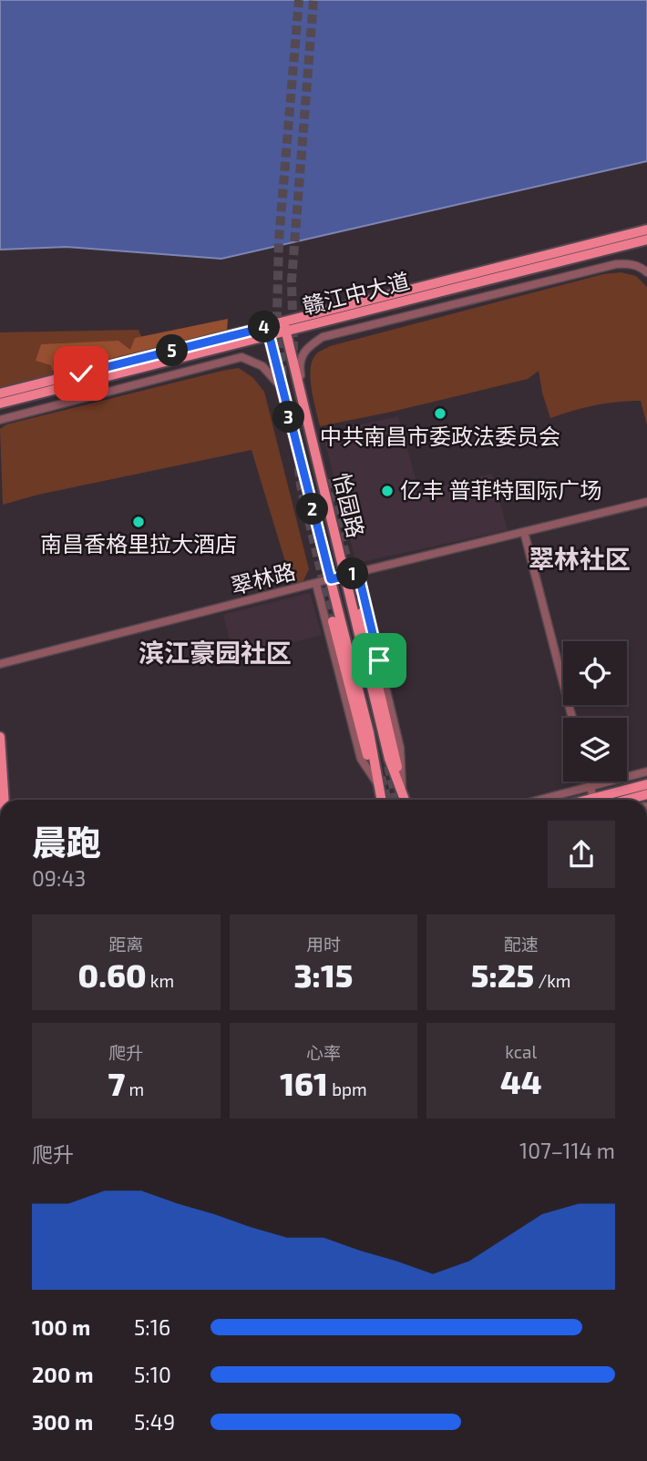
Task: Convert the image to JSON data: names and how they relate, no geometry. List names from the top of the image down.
{
  "streets": {
    "main road": ["赣江中大道", "怡园路"],
    "street": ["翠林路"]
  },
  "crossings": [
    ["赣江中大道", "怡园路"],
    ["怡园路", "翠林路"]
  ],
  "districts": ["翠林社区", "滨江豪园社区"],
  "places": ["中共南昌市委政法委员会", "亿丰 普菲特国际广场", "南昌香格里拉大酒店"],
  "page": {
    "pins": [
      "4",
      "5",
      "3",
      "2",
      "1"
    ],
    "heading": ["晨跑", "09:43"],
    "stats": [
      ["距离", "0.60 km"],
      ["用时", "3:15"],
      ["配速", "5:25 /km"],
      ["爬升", "7 m"],
      ["心率", "161 bpm"],
      ["kcal", "44"]
    ],
    "chart": ["爬升", "107–114 m"],
    "list": [
      {
        "name": "100 m",
        "note": "5:16"
      },
      {
        "name": "200 m",
        "note": "5:10"
      },
      {
        "name": "300 m",
        "note": "5:49"
      }
    ]
  }
}
